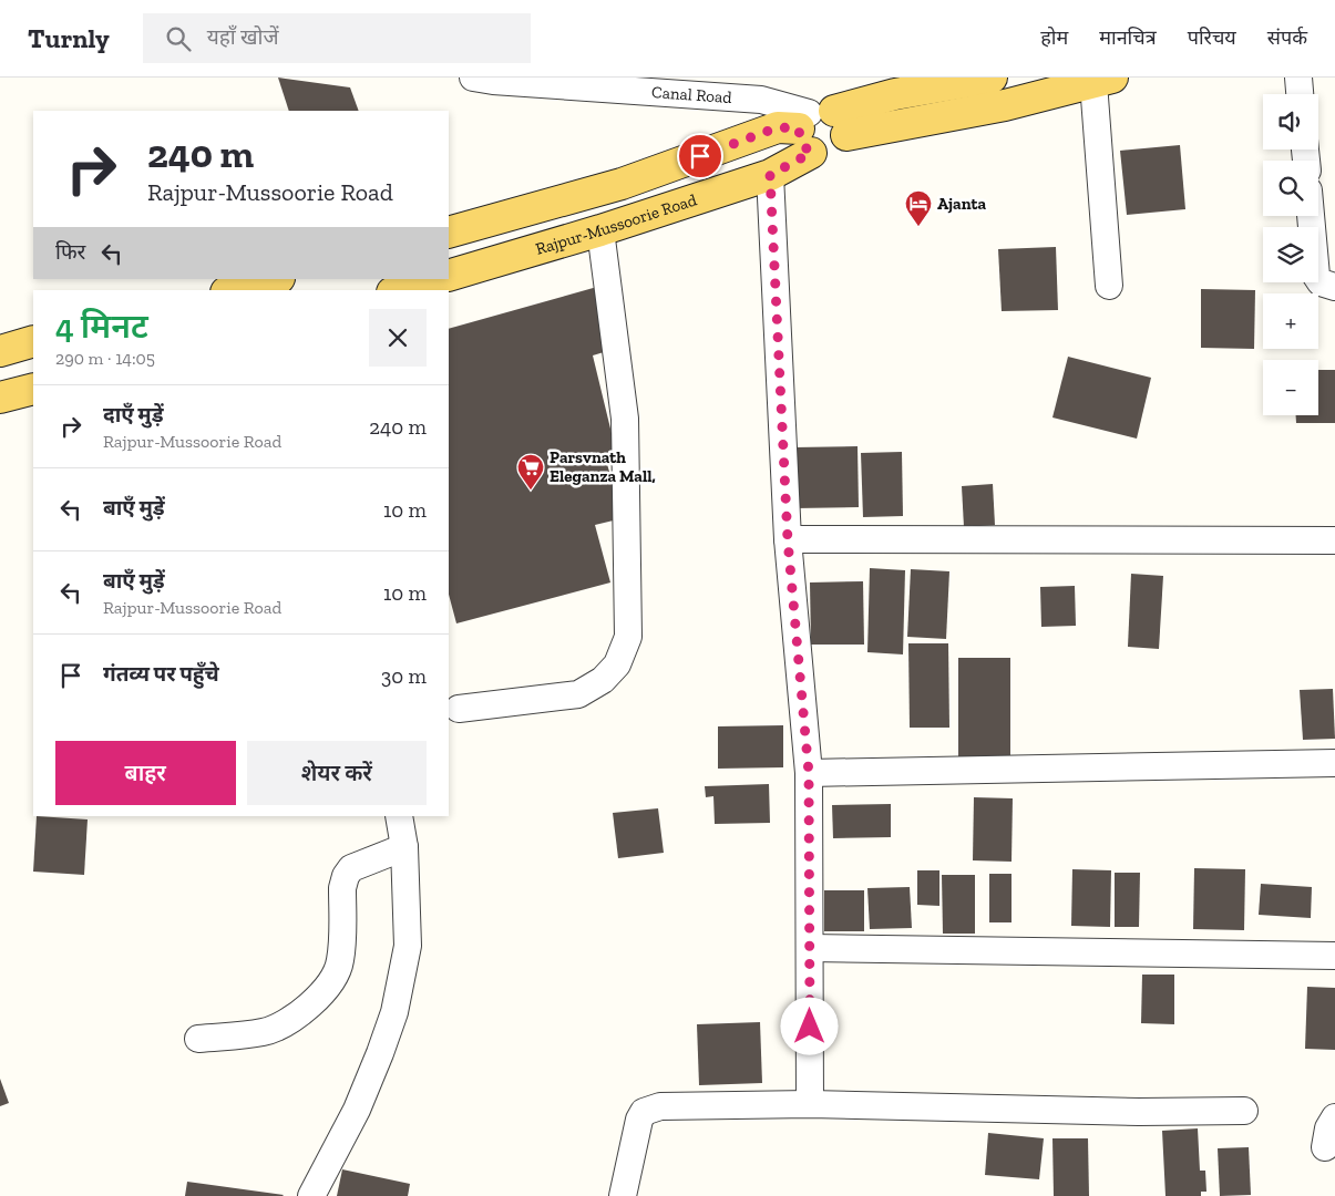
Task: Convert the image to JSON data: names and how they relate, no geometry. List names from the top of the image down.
{
  "streets": {
    "main road": ["Rajpur-Mussoorie Road"],
    "street": ["Canal Road"]
  },
  "crossings": [
    ["Canal Road", "Rajpur-Mussoorie Road"]
  ],
  "places": {
    "hotel": ["Ajanta"],
    "supermarket": ["Parsvnath Eleganza Mall,"]
  },
  "page": {
    "header": "Turnly",
    "search": "यहाँ खोजें",
    "nav": [
      "होम",
      "मानचित्र",
      "परिचय",
      "संपर्क"
    ],
    "map_buttons": ["+", "−"],
    "turn": ["240 m", "Rajpur-Mussoorie Road"],
    "then": "फिर",
    "heading": ["4 मिनट", "290 m · 14:05"],
    "list": [
      {
        "name": "दाएँ मुड़ें",
        "note": "Rajpur-Mussoorie Road",
        "value": "240 m"
      },
      {
        "name": "बाएँ मुड़ें",
        "value": "10 m"
      },
      {
        "name": "बाएँ मुड़ें",
        "note": "Rajpur-Mussoorie Road",
        "value": "10 m"
      },
      {
        "name": "गंतव्य पर पहुँचे",
        "value": "30 m"
      }
    ],
    "buttons": ["बाहर", "शेयर करें"]
  }
}
